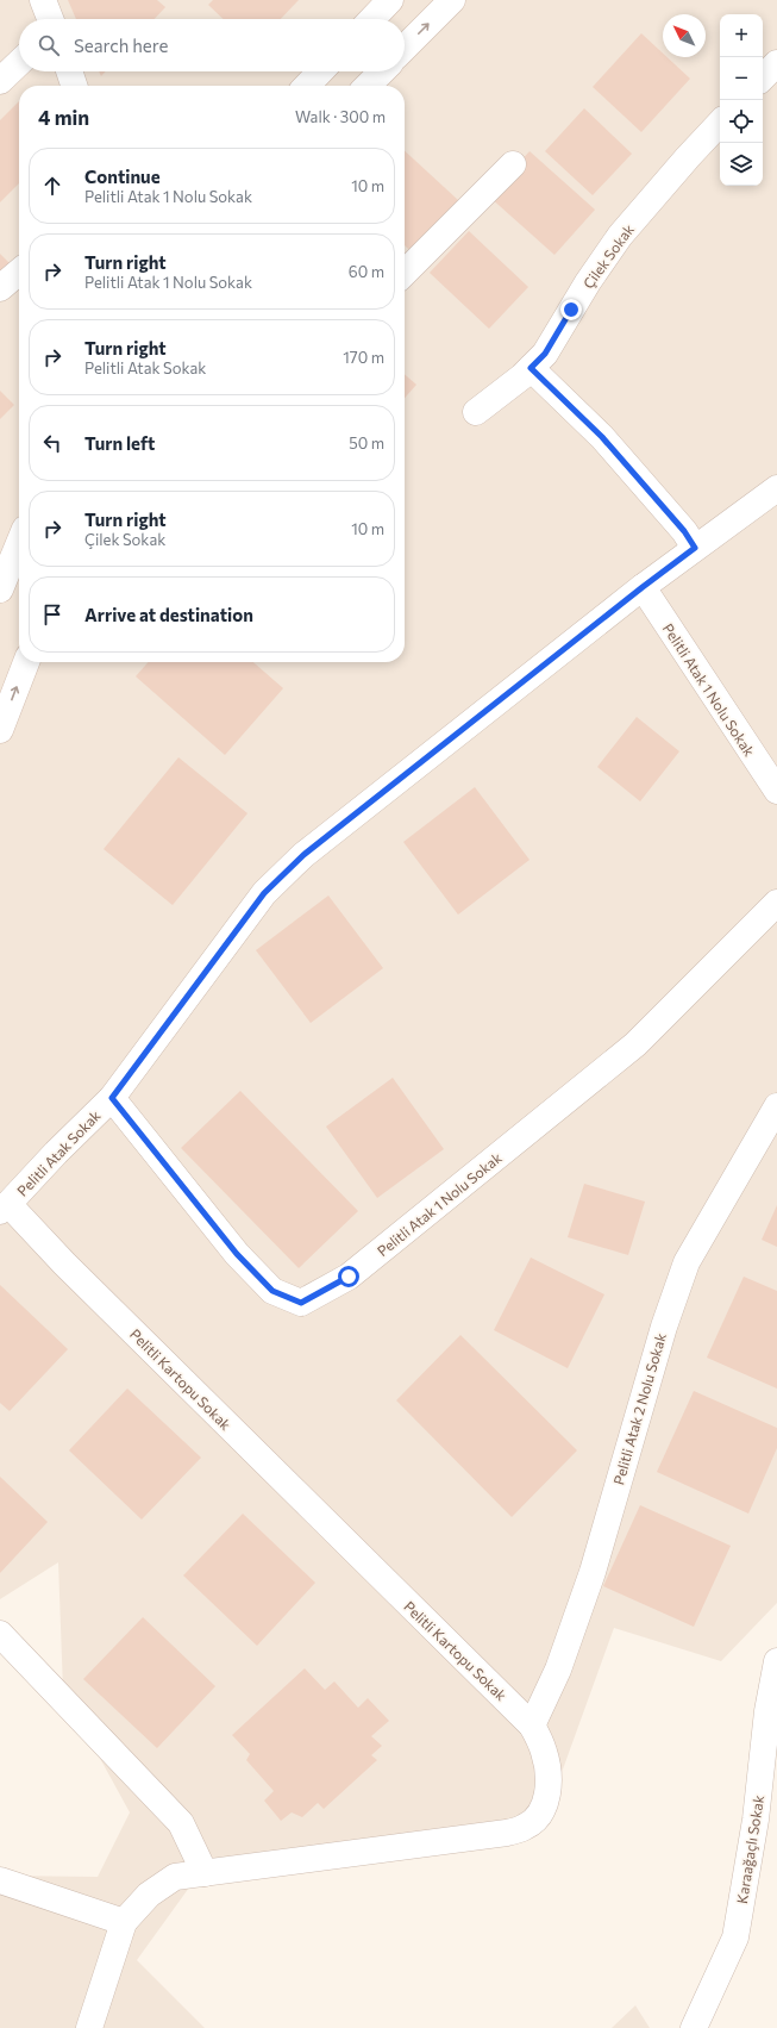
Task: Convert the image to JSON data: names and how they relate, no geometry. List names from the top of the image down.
{
  "streets": {
    "street": [
      "Çilek Sokak",
      "Pelitli Atak 1 Nolu Sokak",
      "Pelitli Atak Sokak",
      "Pelitli Kartopu Sokak",
      "Pelitli Atak 2 Nolu Sokak",
      "Karaağaçlı Sokak"
    ]
  },
  "crossings": [
    ["Pelitli Atak 1 Nolu Sokak", "Pelitli Atak Sokak"],
    ["Pelitli Atak Sokak", "Pelitli Kartopu Sokak"],
    ["Pelitli Kartopu Sokak", "Pelitli Atak 2 Nolu Sokak"]
  ],
  "north": "top left",
  "page": {
    "map_buttons": ["+", "−"],
    "search": "Search here",
    "heading": ["4 min", "Walk · 300 m"],
    "list": [
      ["Continue", "Pelitli Atak 1 Nolu Sokak", "10 m"],
      ["Turn right", "Pelitli Atak 1 Nolu Sokak", "60 m"],
      ["Turn right", "Pelitli Atak Sokak", "170 m"],
      ["Turn left", "50 m"],
      ["Turn right", "Çilek Sokak", "10 m"],
      "Arrive at destination"
    ]
  }
}
